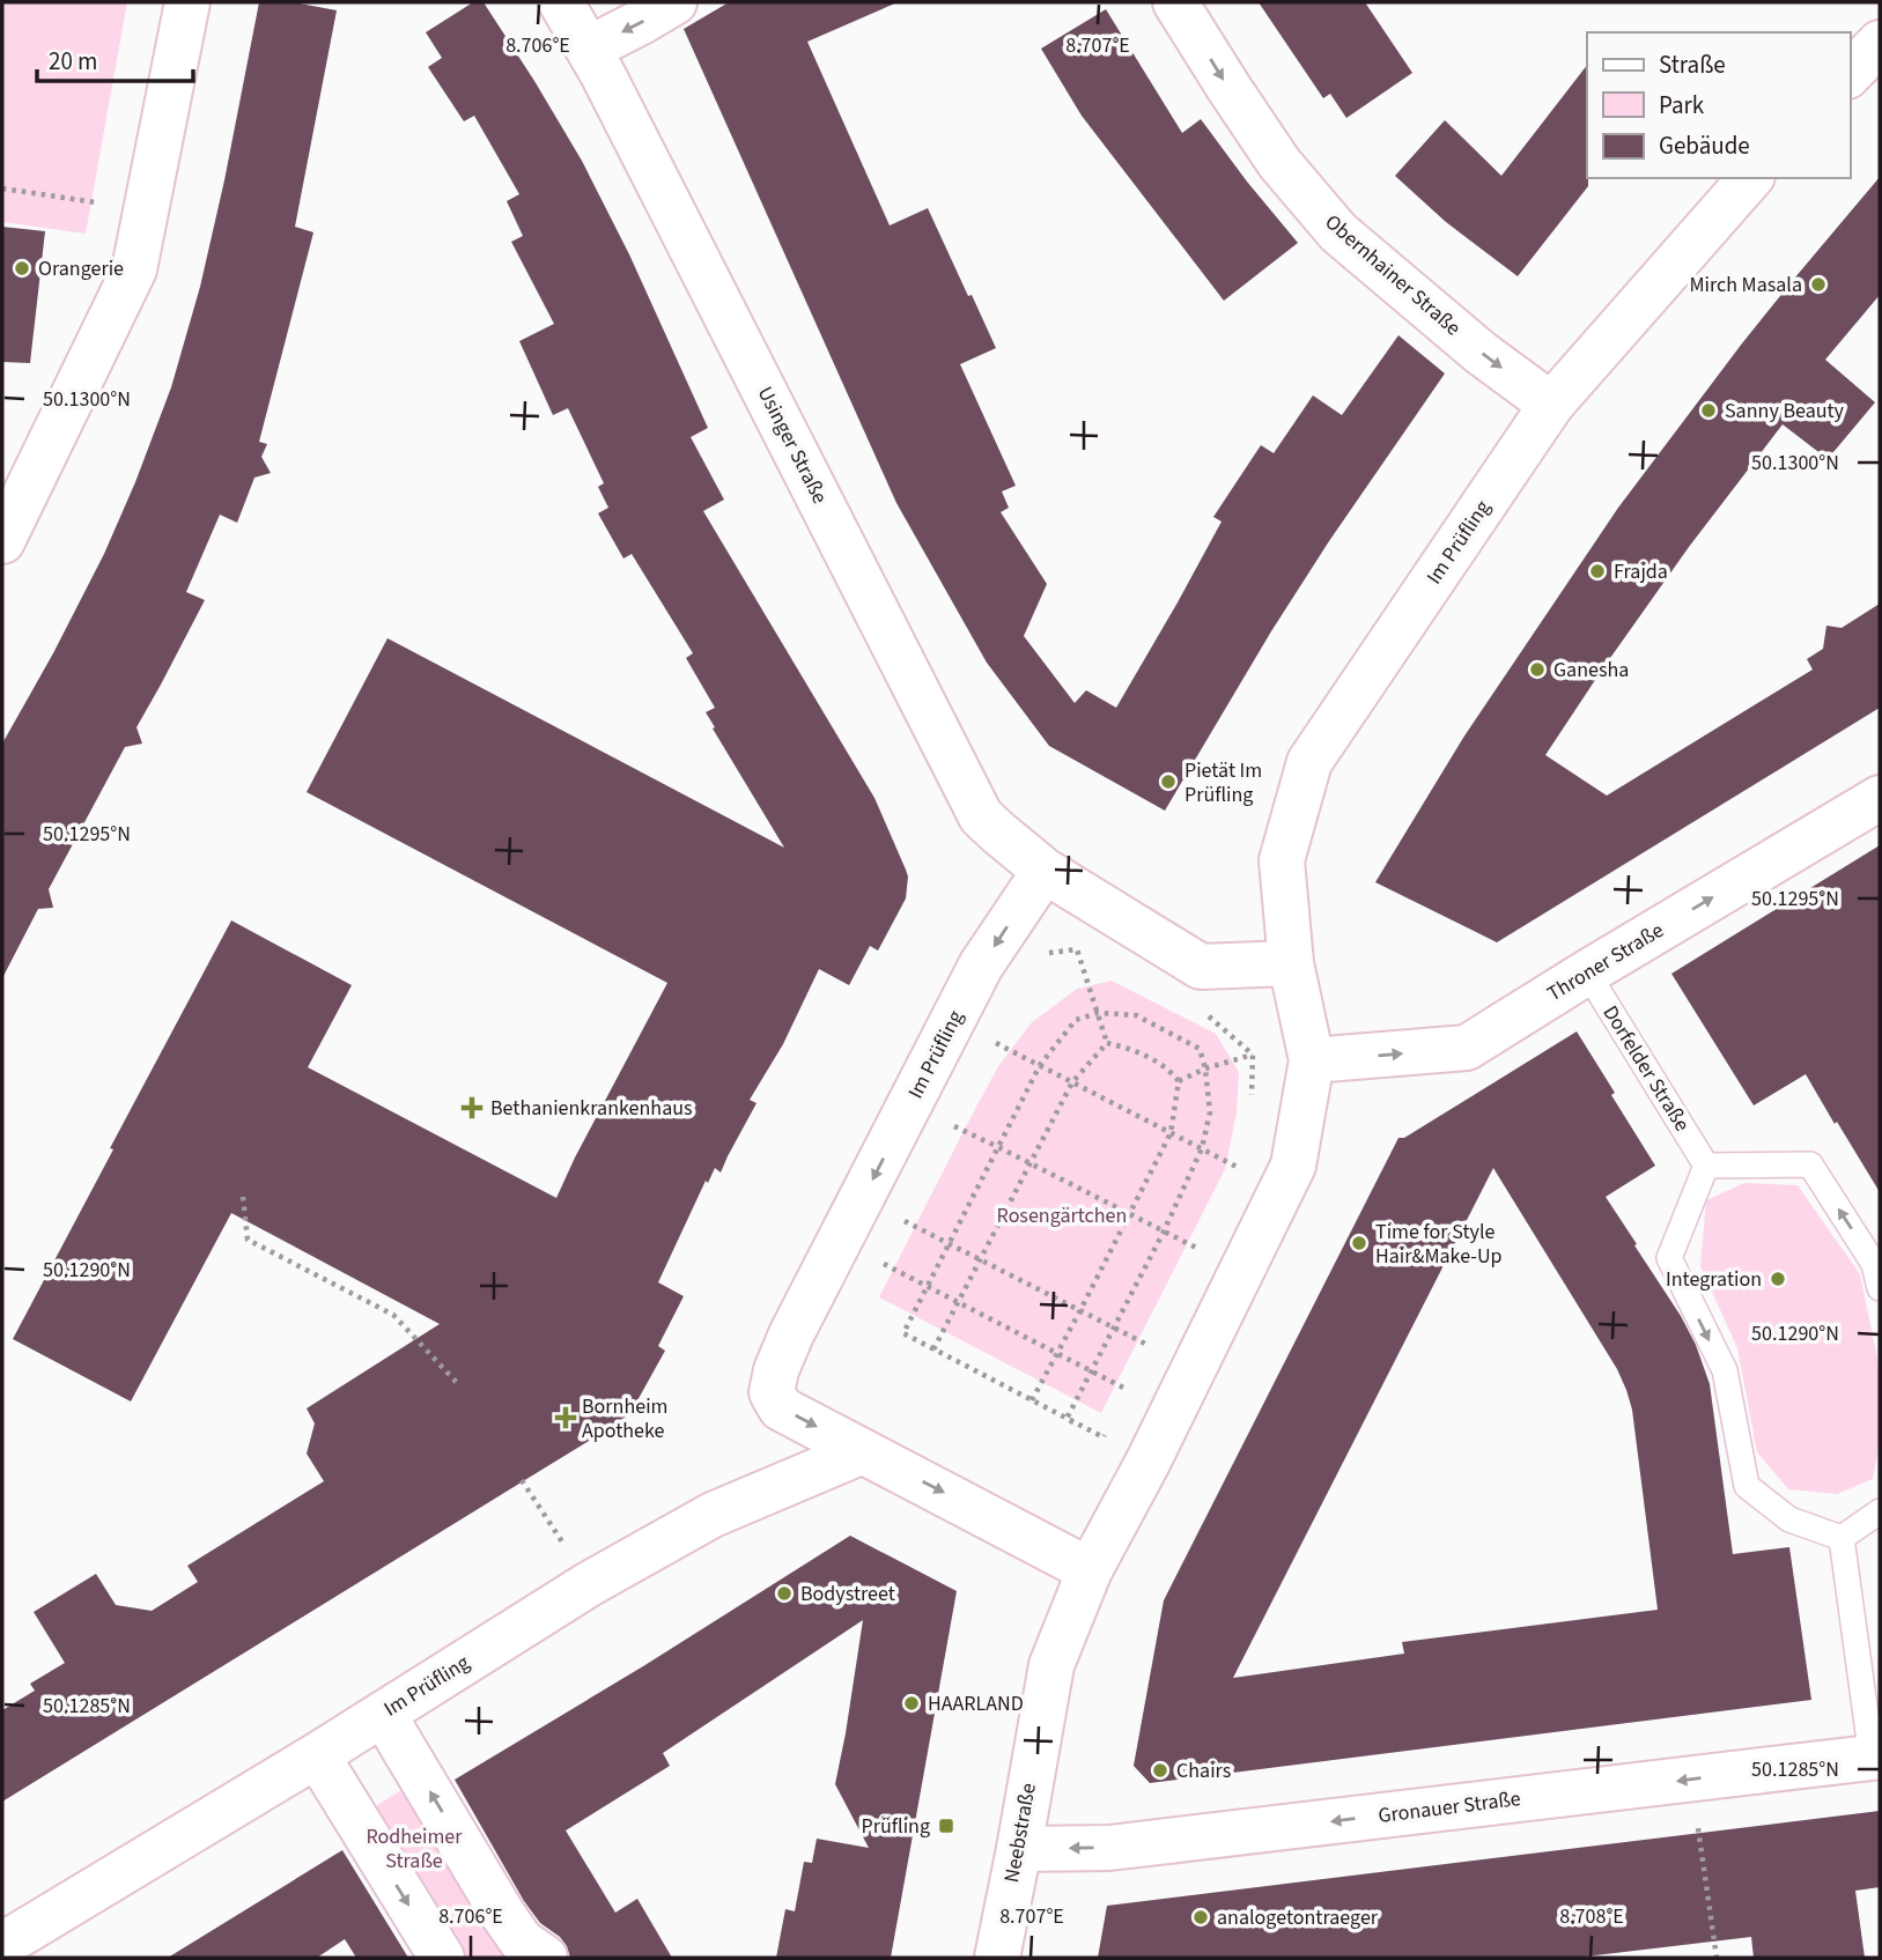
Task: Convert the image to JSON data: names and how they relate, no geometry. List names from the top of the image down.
{
  "streets": {
    "street": [
      "Obernhainer Straße",
      "Usinger Straße",
      "Im Prüfling",
      "Throner Straße",
      "Gronauer Straße",
      "Neebstraße"
    ],
    "lane": ["Dorfelder Straße"]
  },
  "crossings": [
    ["Obernhainer Straße", "Im Prüfling"],
    ["Usinger Straße", "Im Prüfling"],
    ["Im Prüfling", "Throner Straße"],
    ["Im Prüfling", "Neebstraße"],
    ["Throner Straße", "Dorfelder Straße"],
    ["Gronauer Straße", "Neebstraße"]
  ],
  "one_way": ["Obernhainer Straße", "Throner Straße", "Gronauer Straße"],
  "parks": ["Rosengärtchen", "Rodheimer Straße"],
  "places": {
    "other": [
      "Orangerie",
      "Mirch Masala",
      "Sanny Beauty",
      "Frajda",
      "Ganesha",
      "Pietät Im Prüfling",
      "Time for Style Hair&Make-Up",
      "Integration",
      "Bodystreet",
      "HAARLAND",
      "Chairs",
      "analogetontraeger"
    ],
    "health": ["Bethanienkrankenhaus", "Bornheim Apotheke"],
    "transit": ["Prüfling"]
  },
  "legend": ["Straße", "Park", "Gebäude"],
  "scale_bar": "20 m",
  "coordinates": [
    "8.706°E",
    "8.707°E",
    "50.1300°N",
    "50.1295°N",
    "50.1290°N",
    "50.1285°N",
    "8.708°E"
  ]
}
